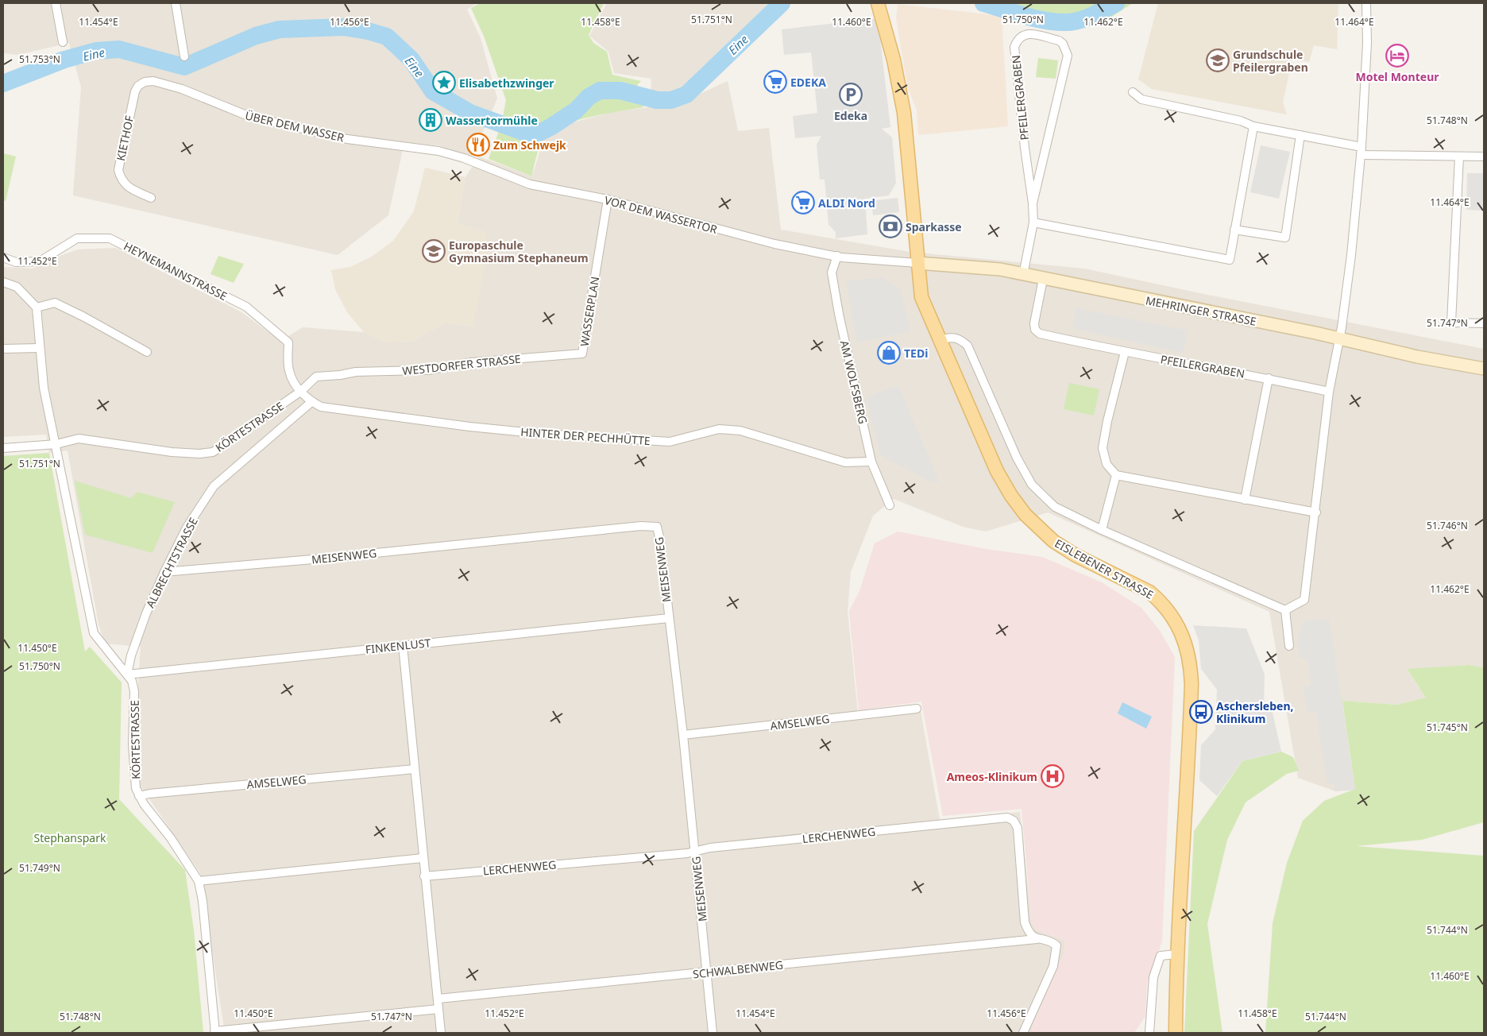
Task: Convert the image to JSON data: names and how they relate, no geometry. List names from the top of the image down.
{
  "streets": {
    "main road": ["MEHRINGER STRASSE", "EISLEBENER STRASSE"],
    "street": [
      "PFEILERGRABEN",
      "ÜBER DEM WASSER",
      "KIETHOF",
      "VOR DEM WASSERTOR",
      "HEYNEMANNSTRASSE",
      "WASSERPLAN",
      "WESTDORFER STRASSE",
      "AM WOLFSBERG",
      "KÖRTESTRASSE",
      "HINTER DER PECHHÜTTE",
      "MEISENWEG",
      "ALBRECHTSTRASSE",
      "FINKENLUST",
      "AMSELWEG",
      "LERCHENWEG",
      "SCHWALBENWEG"
    ]
  },
  "crossings": [
    ["PFEILERGRABEN", "MEHRINGER STRASSE"],
    ["ÜBER DEM WASSER", "KIETHOF"],
    ["ÜBER DEM WASSER", "VOR DEM WASSERTOR"],
    ["VOR DEM WASSERTOR", "MEHRINGER STRASSE"],
    ["VOR DEM WASSERTOR", "WASSERPLAN"],
    ["VOR DEM WASSERTOR", "AM WOLFSBERG"],
    ["VOR DEM WASSERTOR", "EISLEBENER STRASSE"],
    ["HEYNEMANNSTRASSE", "KÖRTESTRASSE"],
    ["HEYNEMANNSTRASSE", "HINTER DER PECHHÜTTE"],
    ["MEHRINGER STRASSE", "EISLEBENER STRASSE"],
    ["WASSERPLAN", "WESTDORFER STRASSE"],
    ["WESTDORFER STRASSE", "KÖRTESTRASSE"],
    ["AM WOLFSBERG", "HINTER DER PECHHÜTTE"],
    ["KÖRTESTRASSE", "HINTER DER PECHHÜTTE"],
    ["KÖRTESTRASSE", "ALBRECHTSTRASSE"],
    ["KÖRTESTRASSE", "FINKENLUST"],
    ["KÖRTESTRASSE", "AMSELWEG"],
    ["HINTER DER PECHHÜTTE", "ALBRECHTSTRASSE"],
    ["MEISENWEG", "ALBRECHTSTRASSE"],
    ["MEISENWEG", "FINKENLUST"],
    ["MEISENWEG", "AMSELWEG"],
    ["MEISENWEG", "LERCHENWEG"],
    ["MEISENWEG", "SCHWALBENWEG"],
    ["ALBRECHTSTRASSE", "FINKENLUST"],
    ["LERCHENWEG", "SCHWALBENWEG"]
  ],
  "water": ["Eine"],
  "parks": ["Stephanspark"],
  "places": {
    "hotel": ["Motel Monteur"],
    "school or university": ["Grundschule Pfeilergraben", "Europaschule Gymnasium Stephaneum"],
    "supermarket": ["EDEKA", "ALDI Nord"],
    "place": ["Elisabethzwinger"],
    "parking": ["Edeka"],
    "building": ["Wassertormühle"],
    "restaurant": ["Zum Schwejk"],
    "bank": ["Sparkasse"],
    "shop": ["TEDi"],
    "bus stop": ["Aschersleben, Klinikum"],
    "hospital": ["Ameos-Klinikum"]
  },
  "coordinates": [
    "51.751°N",
    "51.750°N",
    "11.456°E",
    "11.454°E",
    "11.458°E",
    "11.460°E",
    "11.462°E",
    "11.464°E",
    "51.753°N",
    "51.748°N",
    "11.452°E",
    "51.747°N",
    "51.746°N",
    "11.450°E",
    "51.745°N",
    "51.749°N",
    "51.744°N"
  ]
}
